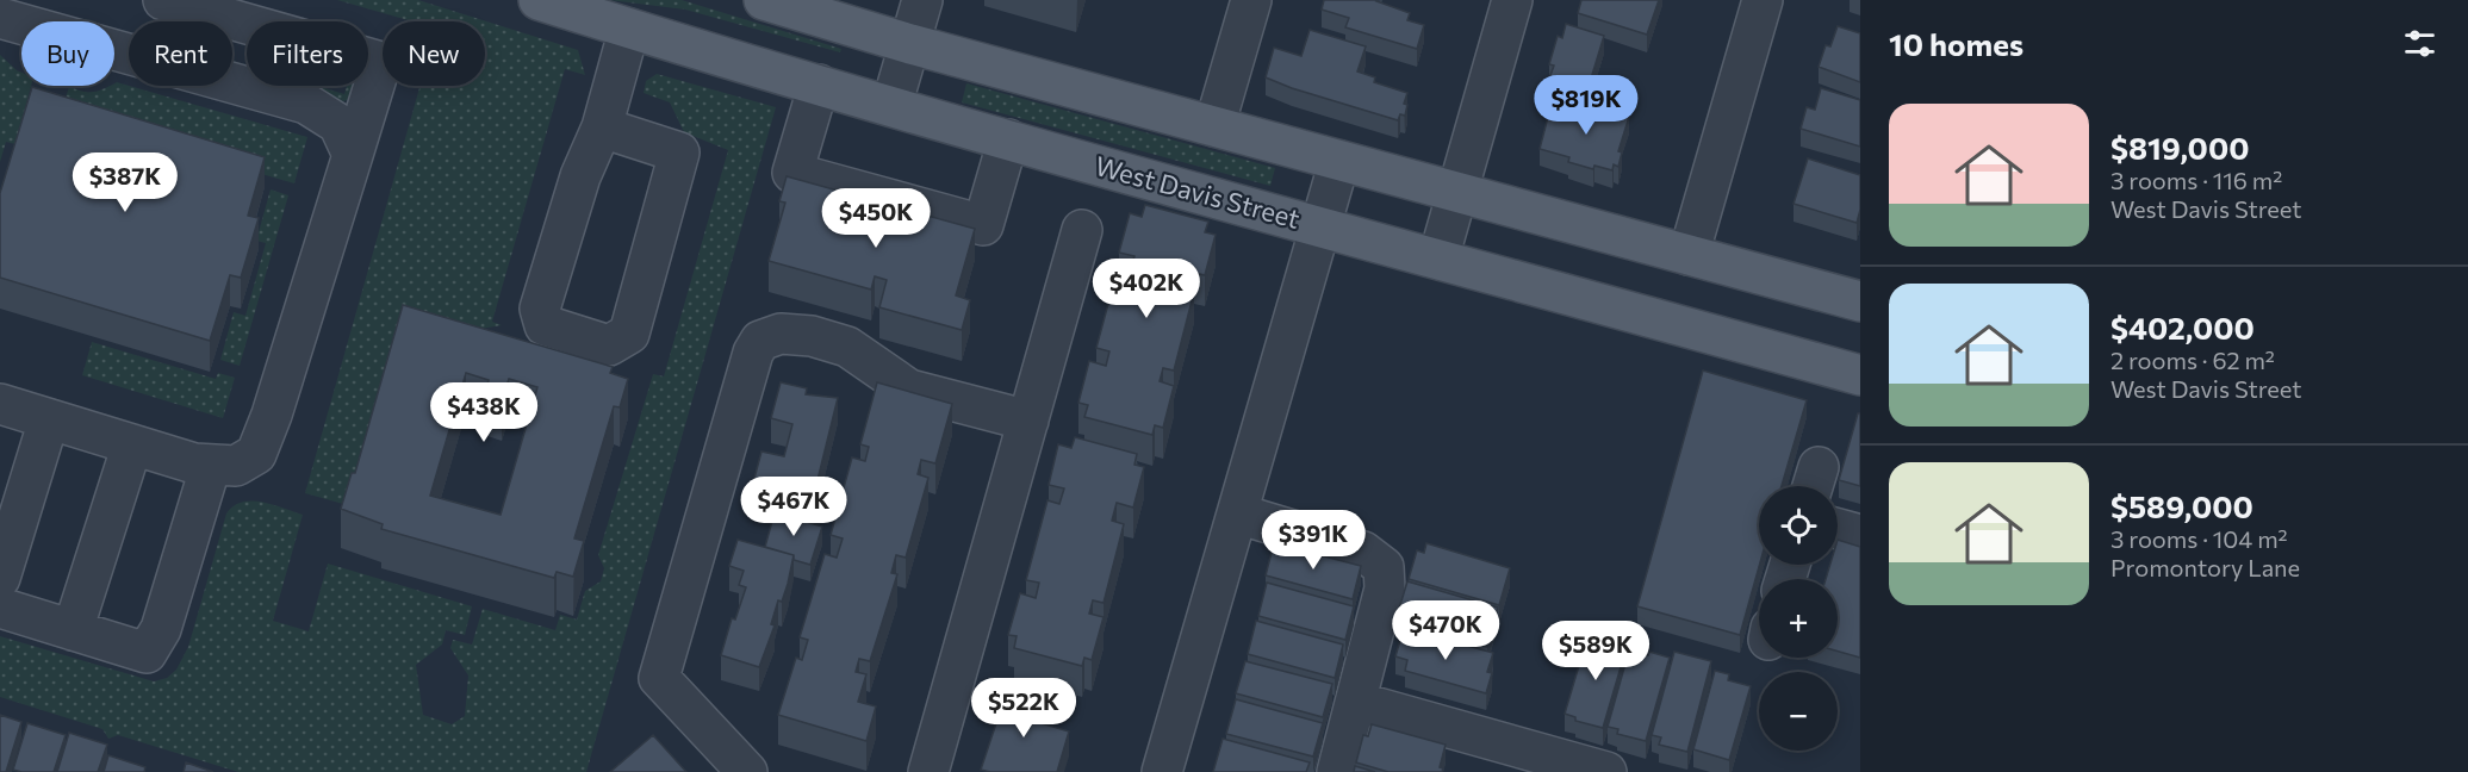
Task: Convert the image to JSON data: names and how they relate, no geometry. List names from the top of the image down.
{
  "streets": {
    "main road": ["West Davis Street"]
  },
  "page": {
    "heading": "10 homes",
    "chip": [
      "Buy",
      "Rent",
      "Filters",
      "New"
    ],
    "price": [
      "$819K",
      "$387K",
      "$450K",
      "$402K",
      "$438K",
      "$467K",
      "$391K",
      "$470K",
      "$589K",
      "$522K"
    ],
    "list": [
      {
        "name": "$819,000",
        "note": "3 rooms · 116 m² · West Davis Street"
      },
      {
        "name": "$402,000",
        "note": "2 rooms · 62 m² · West Davis Street"
      },
      {
        "name": "$589,000",
        "note": "3 rooms · 104 m² · Promontory Lane"
      }
    ],
    "map_buttons": ["+", "−"]
  }
}
